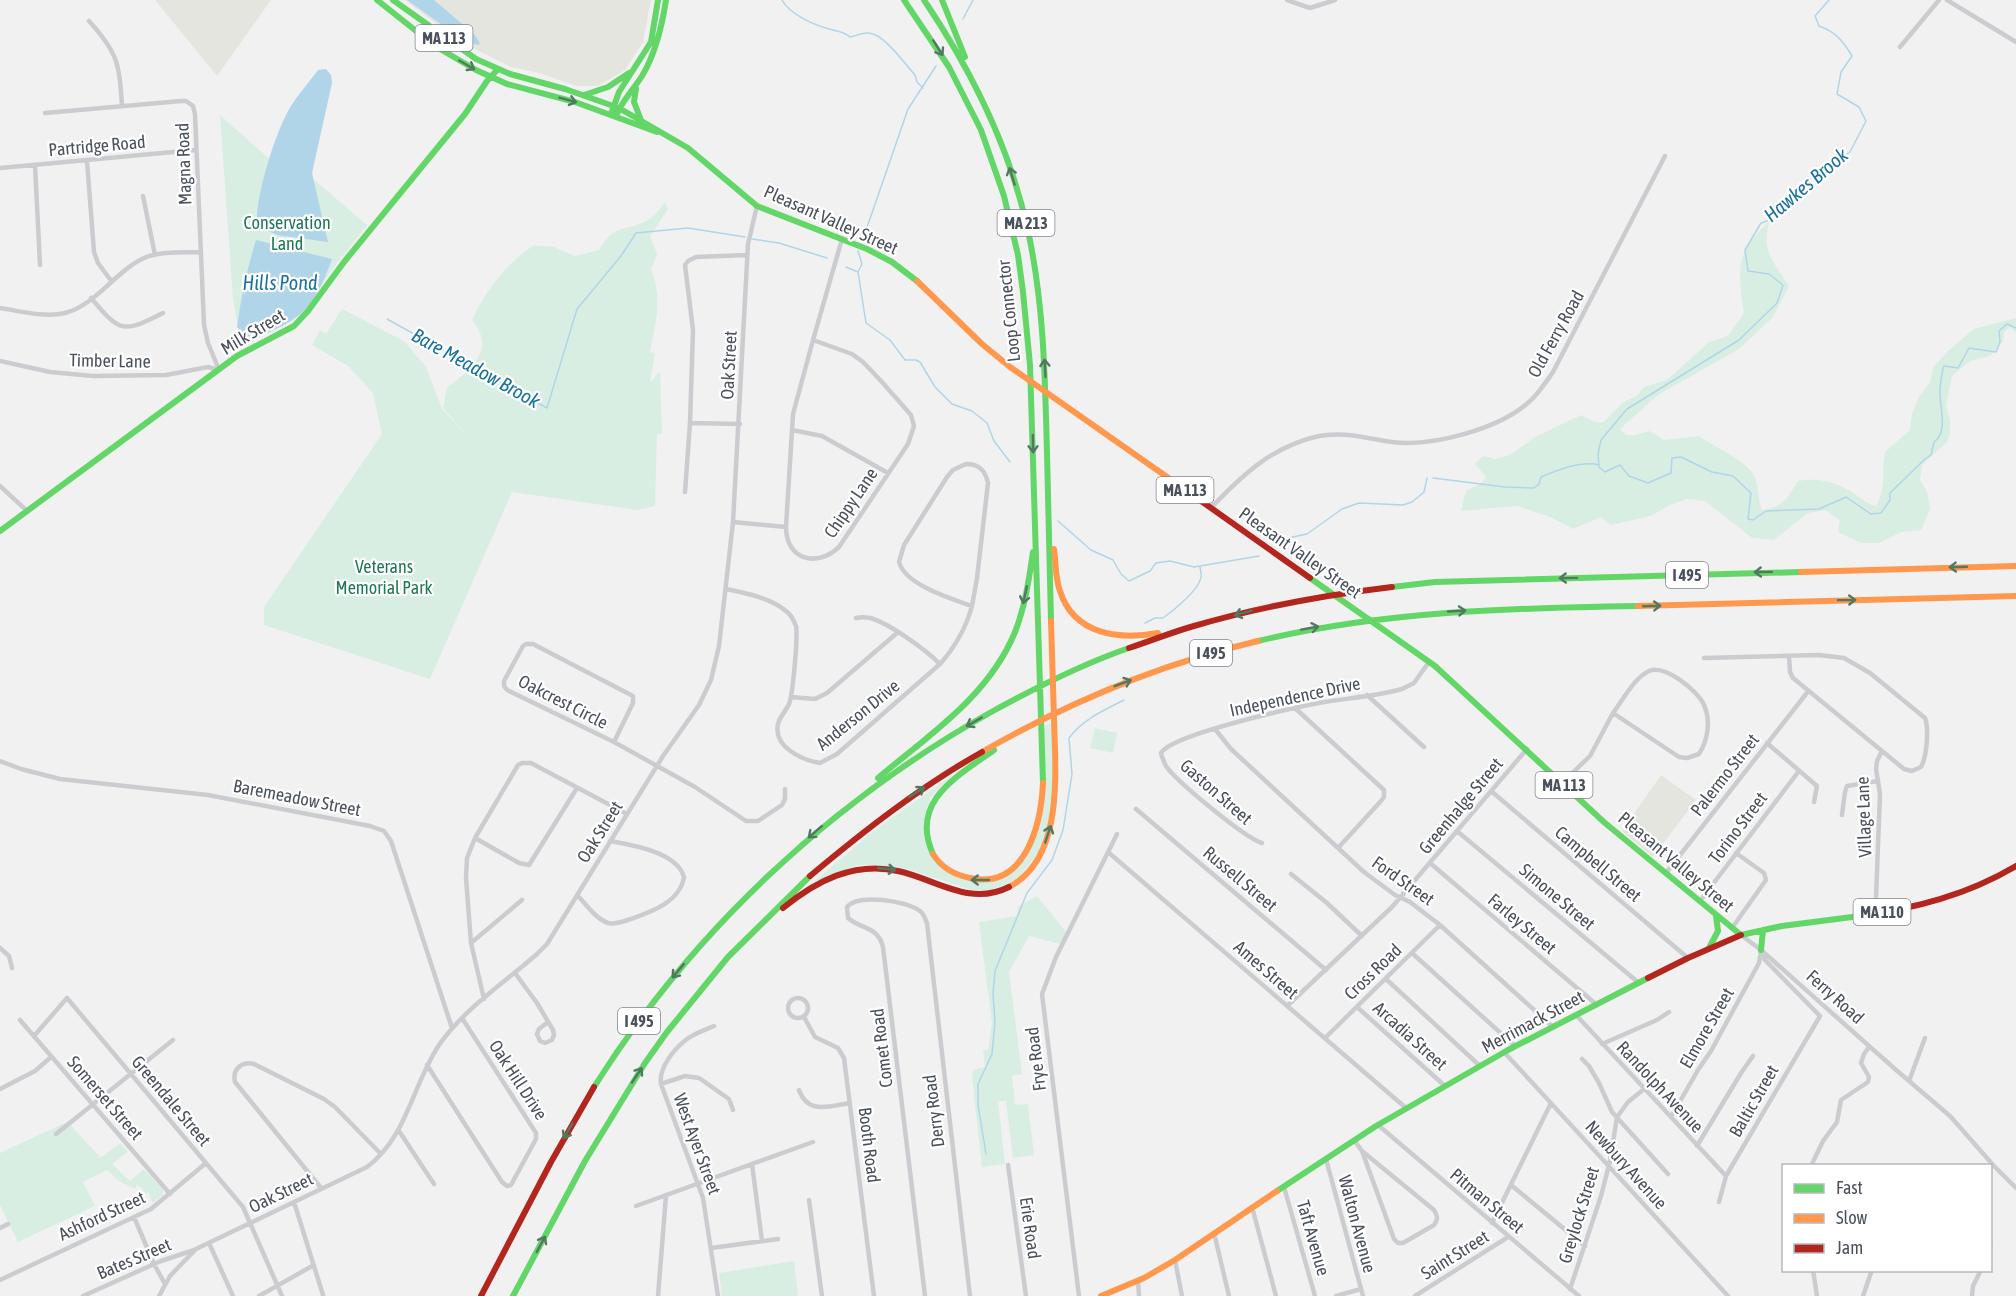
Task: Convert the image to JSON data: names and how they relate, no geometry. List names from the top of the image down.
{
  "streets": {
    "main road": [
      "MA 113",
      "Pleasant Valley Street",
      "MA 213",
      "Loop Connector",
      "Milk Street",
      "I 495",
      "MA 110",
      "Merrimack Street"
    ],
    "street": [
      "Partridge Road",
      "Magna Road",
      "Old Ferry Road",
      "Timber Lane",
      "Oak Street",
      "Chippy Lane",
      "Independence Drive",
      "Oakcrest Circle",
      "Anderson Drive",
      "Palermo Street",
      "Gaston Street",
      "Baremeadow Street",
      "Greenhalge Street",
      "Village Lane",
      "Torino Street",
      "Campbell Street",
      "Russell Street",
      "Ford Street",
      "Simone Street",
      "Farley Street",
      "Ames Street",
      "Cross Road",
      "Ferry Road",
      "Elmore Street",
      "Arcadia Street",
      "Comet Road",
      "Frye Road",
      "Oak Hill Drive",
      "Randolph Avenue",
      "Somerset Street",
      "Greendale Street",
      "Baltic Street",
      "Derry Road",
      "West Ayer Street",
      "Booth Road",
      "Newbury Avenue",
      "Pitman Street",
      "Greylock Street",
      "Ashford Street",
      "Walton Avenue",
      "Erie Road",
      "Taft Avenue",
      "Saint Street",
      "Bates Street"
    ]
  },
  "crossings": [
    ["Partridge Road", "Magna Road"],
    ["Magna Road", "Milk Street"],
    ["Magna Road", "Timber Lane"],
    ["Pleasant Valley Street", "Milk Street"],
    ["Pleasant Valley Street", "Old Ferry Road"],
    ["Pleasant Valley Street", "Oak Street"],
    ["Pleasant Valley Street", "Independence Drive"],
    ["Pleasant Valley Street", "Palermo Street"],
    ["Pleasant Valley Street", "Greenhalge Street"],
    ["Pleasant Valley Street", "Torino Street"],
    ["Pleasant Valley Street", "Ferry Road"],
    ["Pleasant Valley Street", "Merrimack Street"],
    ["Milk Street", "Timber Lane"],
    ["Oak Street", "Oakcrest Circle"],
    ["Oak Street", "Anderson Drive"],
    ["Oak Street", "Baremeadow Street"],
    ["Oak Street", "Oak Hill Drive"],
    ["Oak Street", "Greendale Street"],
    ["Oak Street", "Bates Street"],
    ["Independence Drive", "Gaston Street"],
    ["Independence Drive", "Ford Street"],
    ["Greenhalge Street", "Campbell Street"],
    ["Greenhalge Street", "Russell Street"],
    ["Greenhalge Street", "Ford Street"],
    ["Greenhalge Street", "Simone Street"],
    ["Greenhalge Street", "Farley Street"],
    ["Greenhalge Street", "Ames Street"],
    ["Village Lane", "Merrimack Street"],
    ["Campbell Street", "Merrimack Street"],
    ["Ford Street", "Cross Road"],
    ["Ford Street", "Merrimack Street"],
    ["Simone Street", "Merrimack Street"],
    ["Farley Street", "Merrimack Street"],
    ["Ames Street", "Cross Road"],
    ["Ames Street", "Merrimack Street"],
    ["Ames Street", "Frye Road"],
    ["Cross Road", "Arcadia Street"],
    ["Ferry Road", "Merrimack Street"],
    ["Ferry Road", "Elmore Street"],
    ["Ferry Road", "Baltic Street"],
    ["Merrimack Street", "Arcadia Street"],
    ["Merrimack Street", "Randolph Avenue"],
    ["Merrimack Street", "Newbury Avenue"],
    ["Merrimack Street", "Pitman Street"],
    ["Merrimack Street", "Walton Avenue"],
    ["Merrimack Street", "Taft Avenue"],
    ["Elmore Street", "Randolph Avenue"],
    ["Elmore Street", "Baltic Street"],
    ["Comet Road", "Derry Road"],
    ["Randolph Avenue", "Baltic Street"],
    ["Somerset Street", "Greendale Street"],
    ["Somerset Street", "Ashford Street"],
    ["Greendale Street", "Ashford Street"],
    ["Newbury Avenue", "Greylock Street"],
    ["Pitman Street", "Greylock Street"],
    ["Pitman Street", "Saint Street"]
  ],
  "water": ["Hawkes Brook", "Hills Pond", "Bare Meadow Brook"],
  "parks": ["Conservation Land", "Veterans Memorial Park"],
  "legend": ["Fast", "Slow", "Jam"]
}
